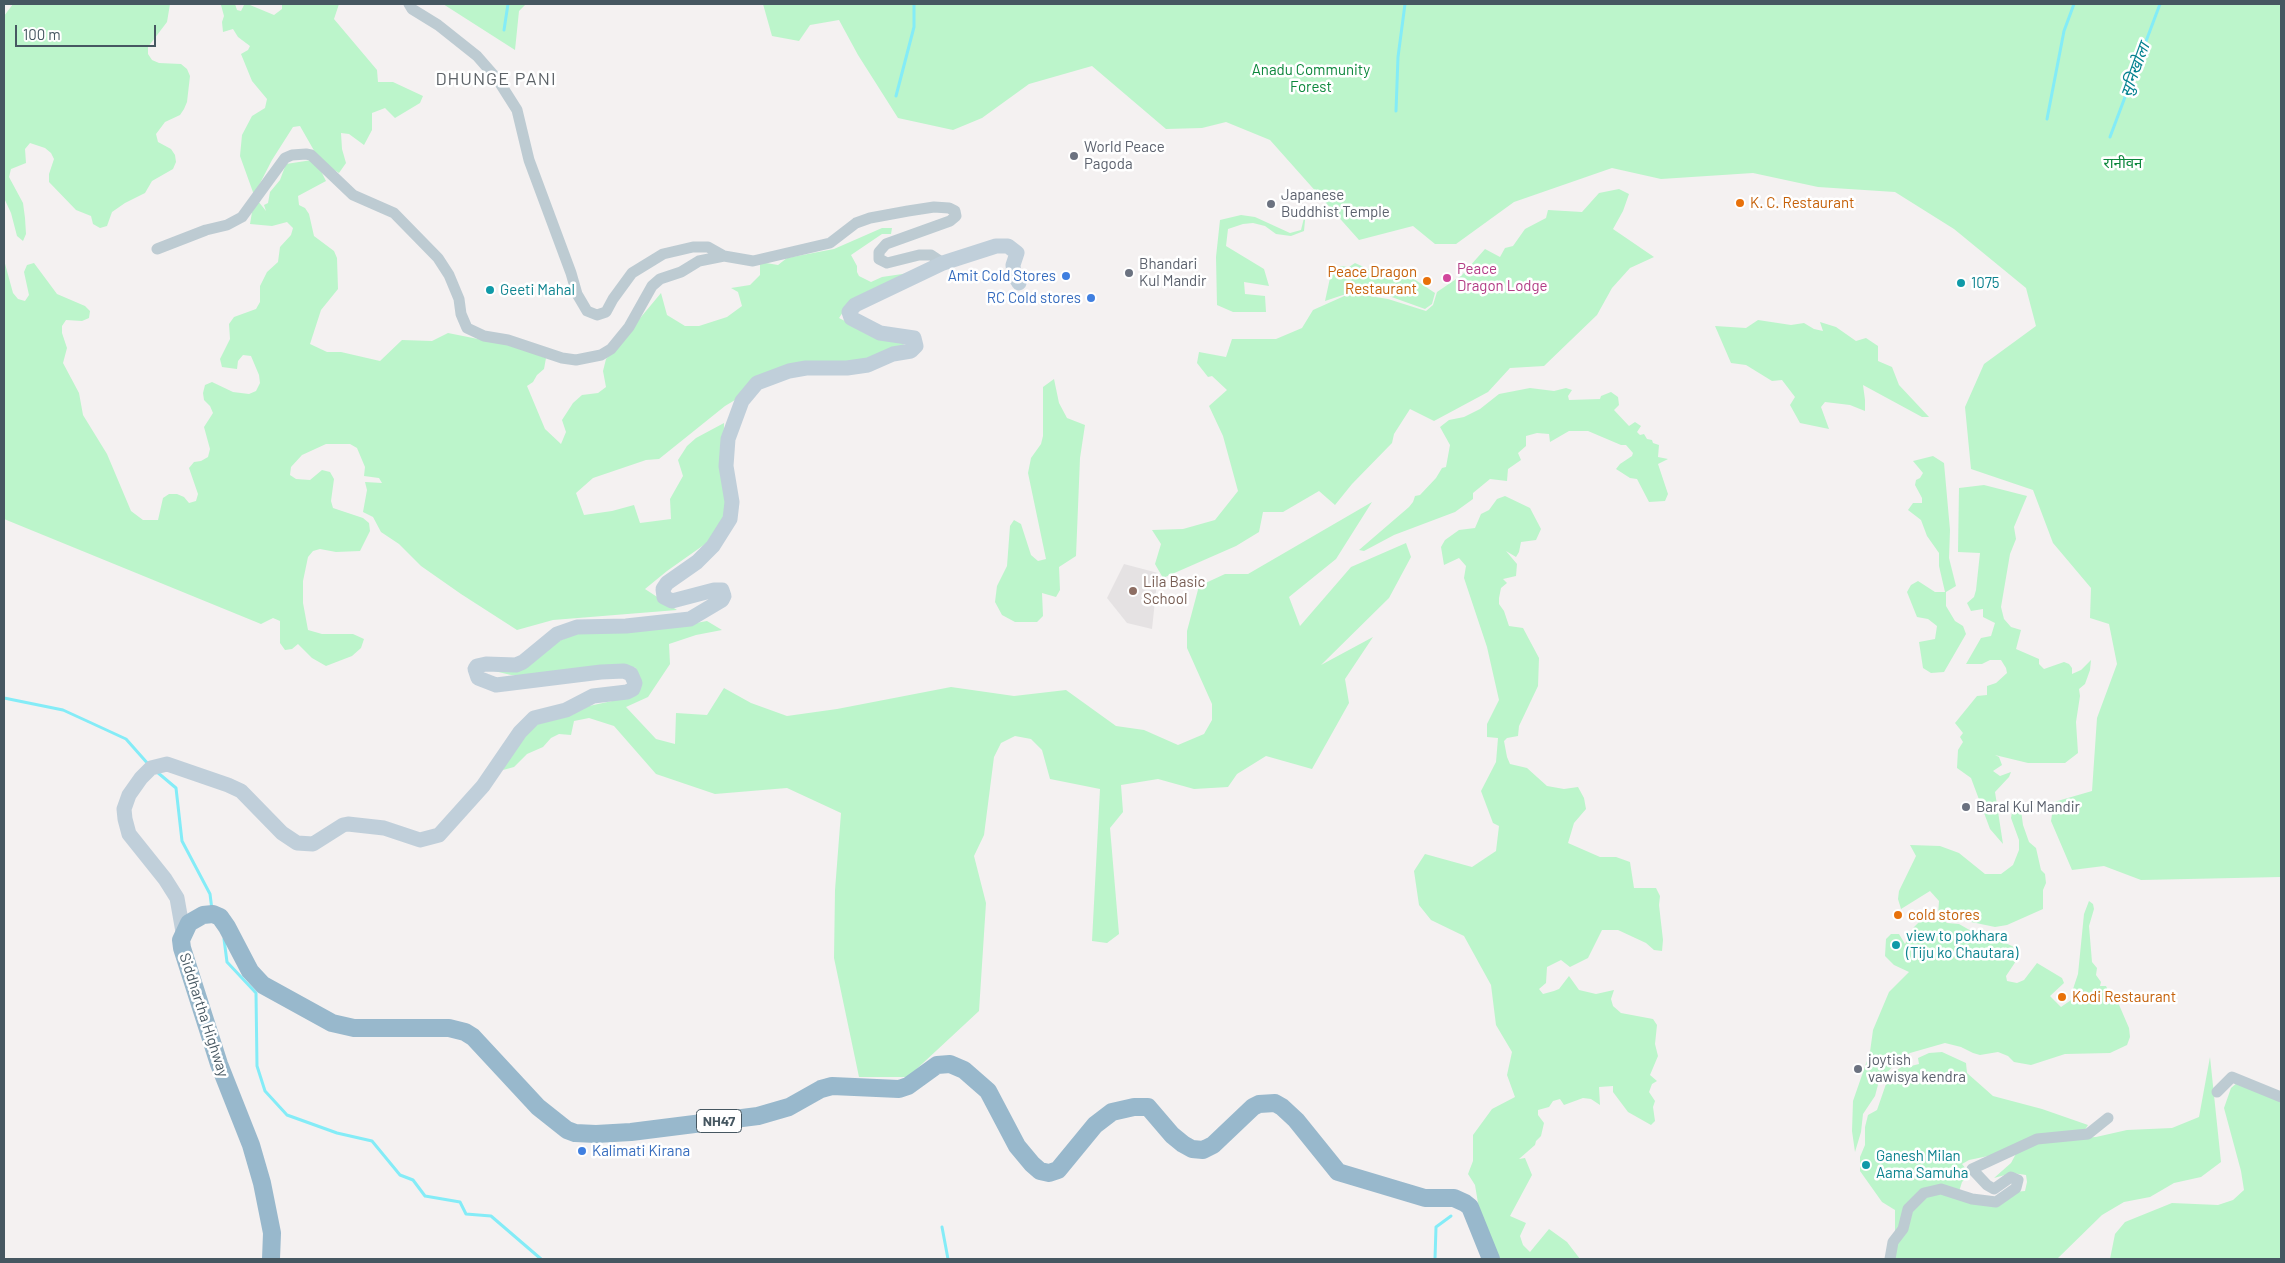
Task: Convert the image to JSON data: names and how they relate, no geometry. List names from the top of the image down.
{
  "streets": {
    "highway": ["Siddhartha Highway", "NH47"]
  },
  "districts": ["DHUNGE PANI"],
  "water": ["सुनिखोला"],
  "parks": ["Anadu Community Forest", "रानीवन"],
  "places": [
    "World Peace Pagoda",
    "K. C. Restaurant",
    "Japanese Buddhist Temple",
    "Bhandari Kul Mandir",
    "Amit Cold Stores",
    "Peace Dragon Lodge",
    "Peace Dragon Restaurant",
    "1075",
    "Geeti Mahal",
    "RC Cold stores",
    "Lila Basic School",
    "Baral Kul Mandir",
    "cold stores",
    "view to pokhara (Tiju ko Chautara)",
    "Kodi Restaurant",
    "joytish vawisya kendra",
    "Kalimati Kirana",
    "Ganesh Milan Aama Samuha"
  ],
  "scale_bar": "100 m"
}
